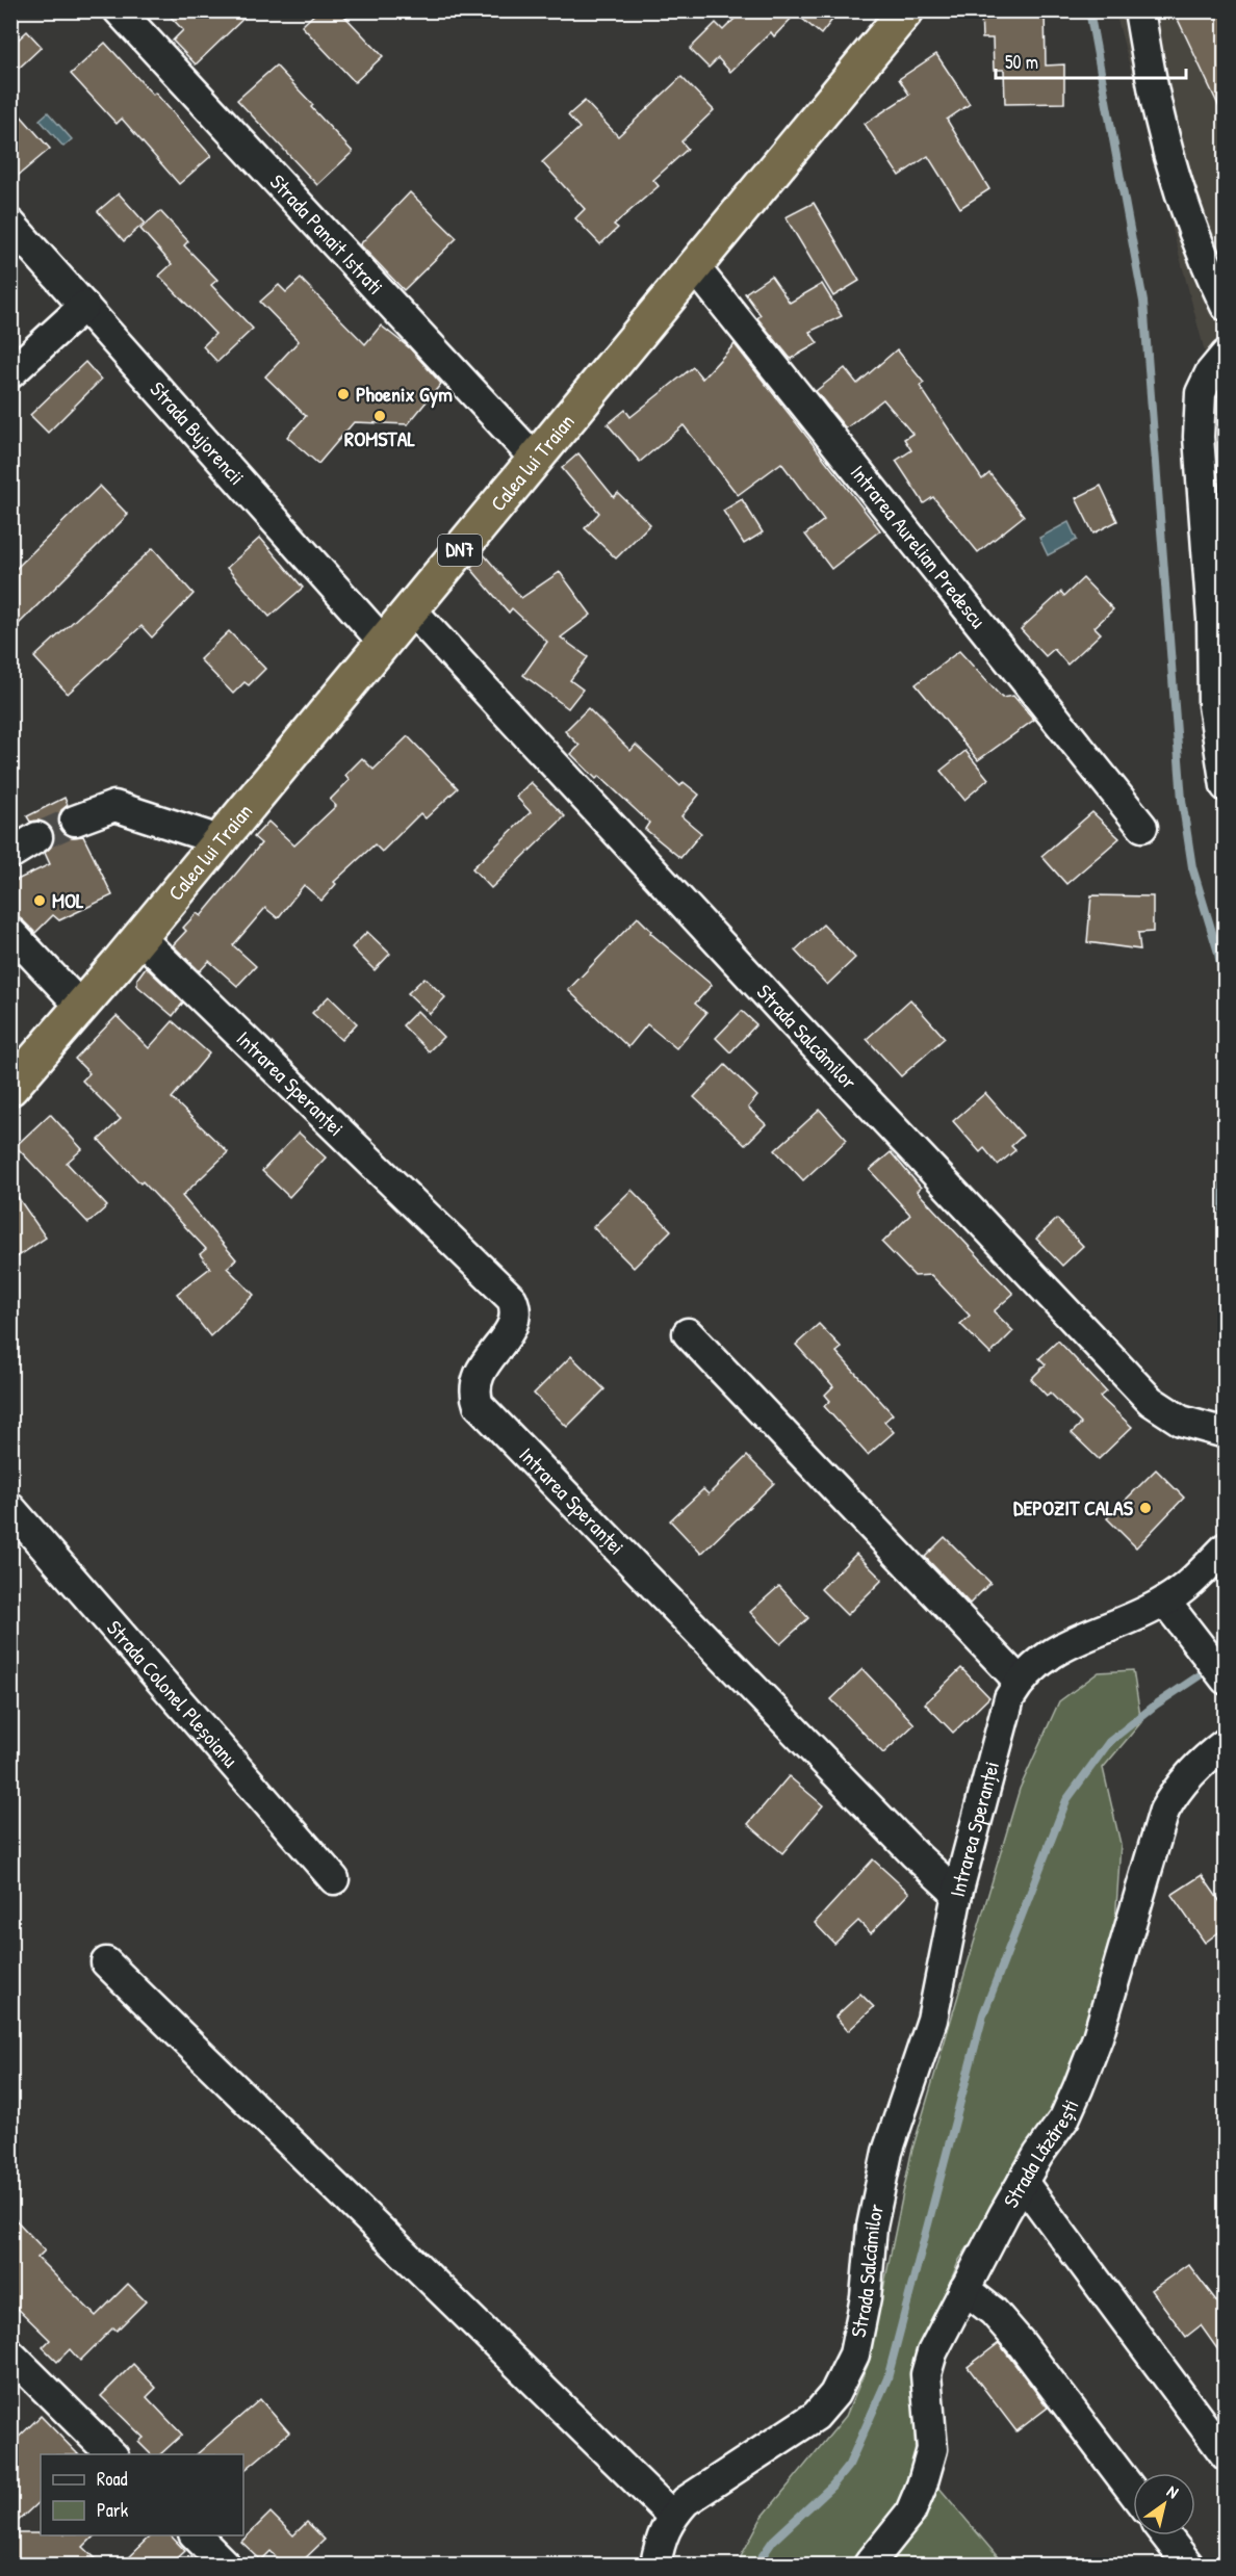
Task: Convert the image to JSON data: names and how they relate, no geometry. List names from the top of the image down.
{
  "streets": {
    "highway": ["Calea lui Traian", "DN7"],
    "street": [
      "Strada Panait Istrati",
      "Strada Bujorencii",
      "Intrarea Aurelian Predescu",
      "Strada Salcâmilor",
      "Intrarea Speranței",
      "Strada Colonel Pleșoianu",
      "Strada Lăzărești"
    ]
  },
  "crossings": [
    ["Strada Panait Istrati", "Calea lui Traian"],
    ["Strada Bujorencii", "Calea lui Traian"],
    ["Calea lui Traian", "Intrarea Aurelian Predescu"],
    ["Calea lui Traian", "Strada Salcâmilor"],
    ["Calea lui Traian", "Intrarea Speranței"],
    ["Strada Salcâmilor", "Intrarea Speranței"]
  ],
  "places": [
    "Phoenix Gym",
    "ROMSTAL",
    "MOL",
    "DEPOZIT CALAS"
  ],
  "legend": ["Road", "Park"],
  "scale_bar": "50 m",
  "north": "top right"
}
